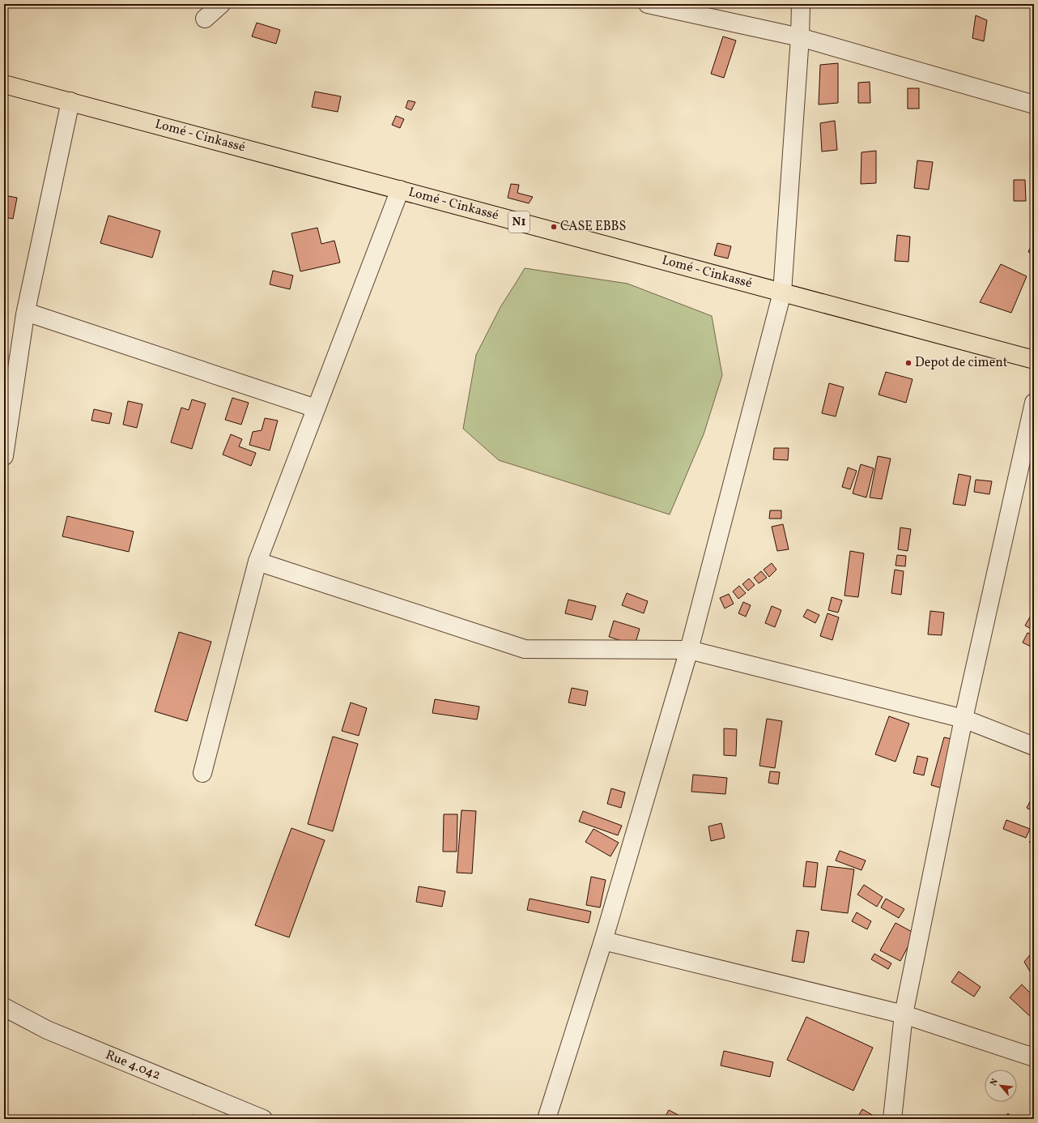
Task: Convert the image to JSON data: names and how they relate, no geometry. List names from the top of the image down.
{
  "streets": {
    "highway": ["Lomé - Cinkassé", "N1"],
    "street": ["Rue 4.042"]
  },
  "places": ["CASE EBBS", "Depot de ciment"],
  "north": "top left"
}
